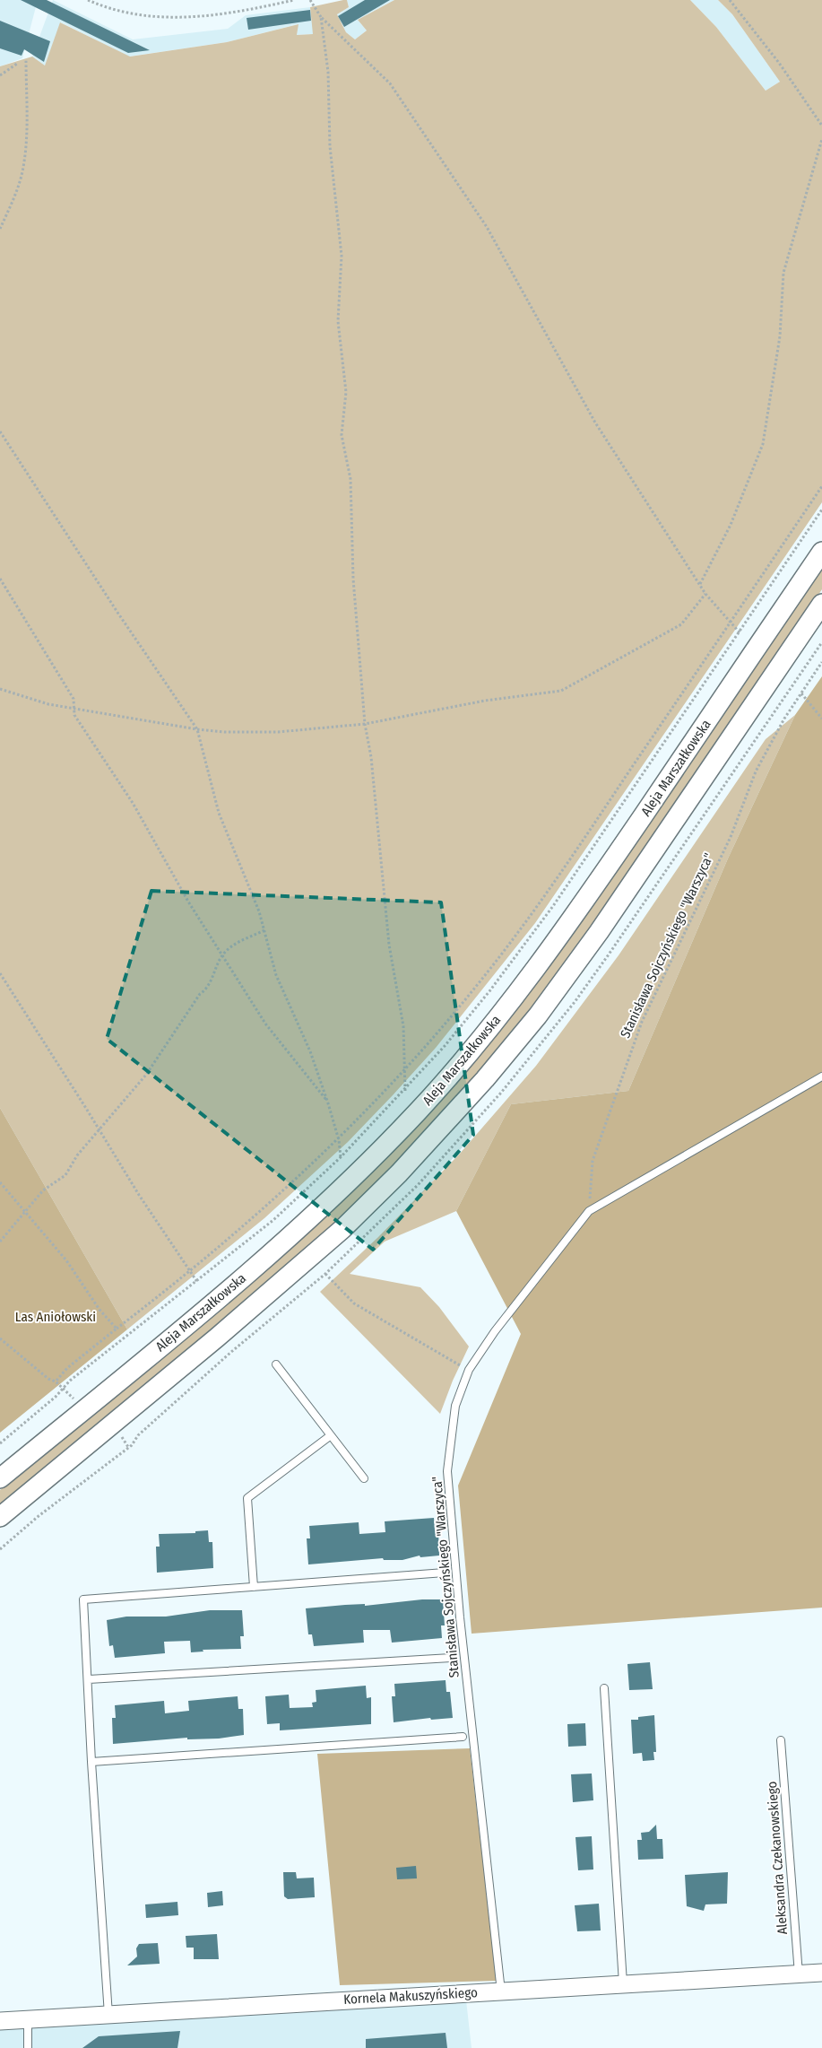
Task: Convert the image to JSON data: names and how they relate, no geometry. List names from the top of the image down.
{
  "streets": {
    "main road": ["Aleja Marszałkowska"],
    "street": ["Kornela Makuszyńskiego"],
    "lane": ["Stanisława Sojczyńskiego \"Warszyca\"", "Aleksandra Czekanowskiego"]
  },
  "crossings": [
    ["Stanisława Sojczyńskiego \"Warszyca\"", "Kornela Makuszyńskiego"],
    ["Aleksandra Czekanowskiego", "Kornela Makuszyńskiego"]
  ],
  "parks": ["Las Aniołowski"]
}
